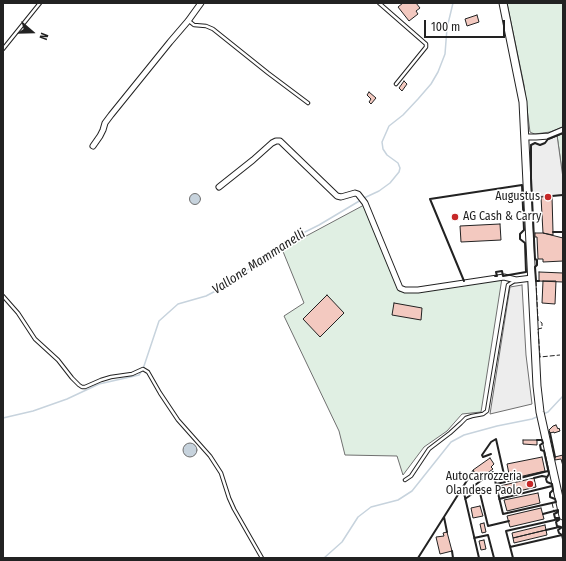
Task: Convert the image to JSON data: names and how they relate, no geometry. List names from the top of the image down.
{
  "water": ["Vallone Mammanelli"],
  "places": ["Augustus", "AG Cash & Carry", "Autocarrozzeria Olandese Paolo"],
  "scale_bar": "100 m",
  "north": "right"
}
